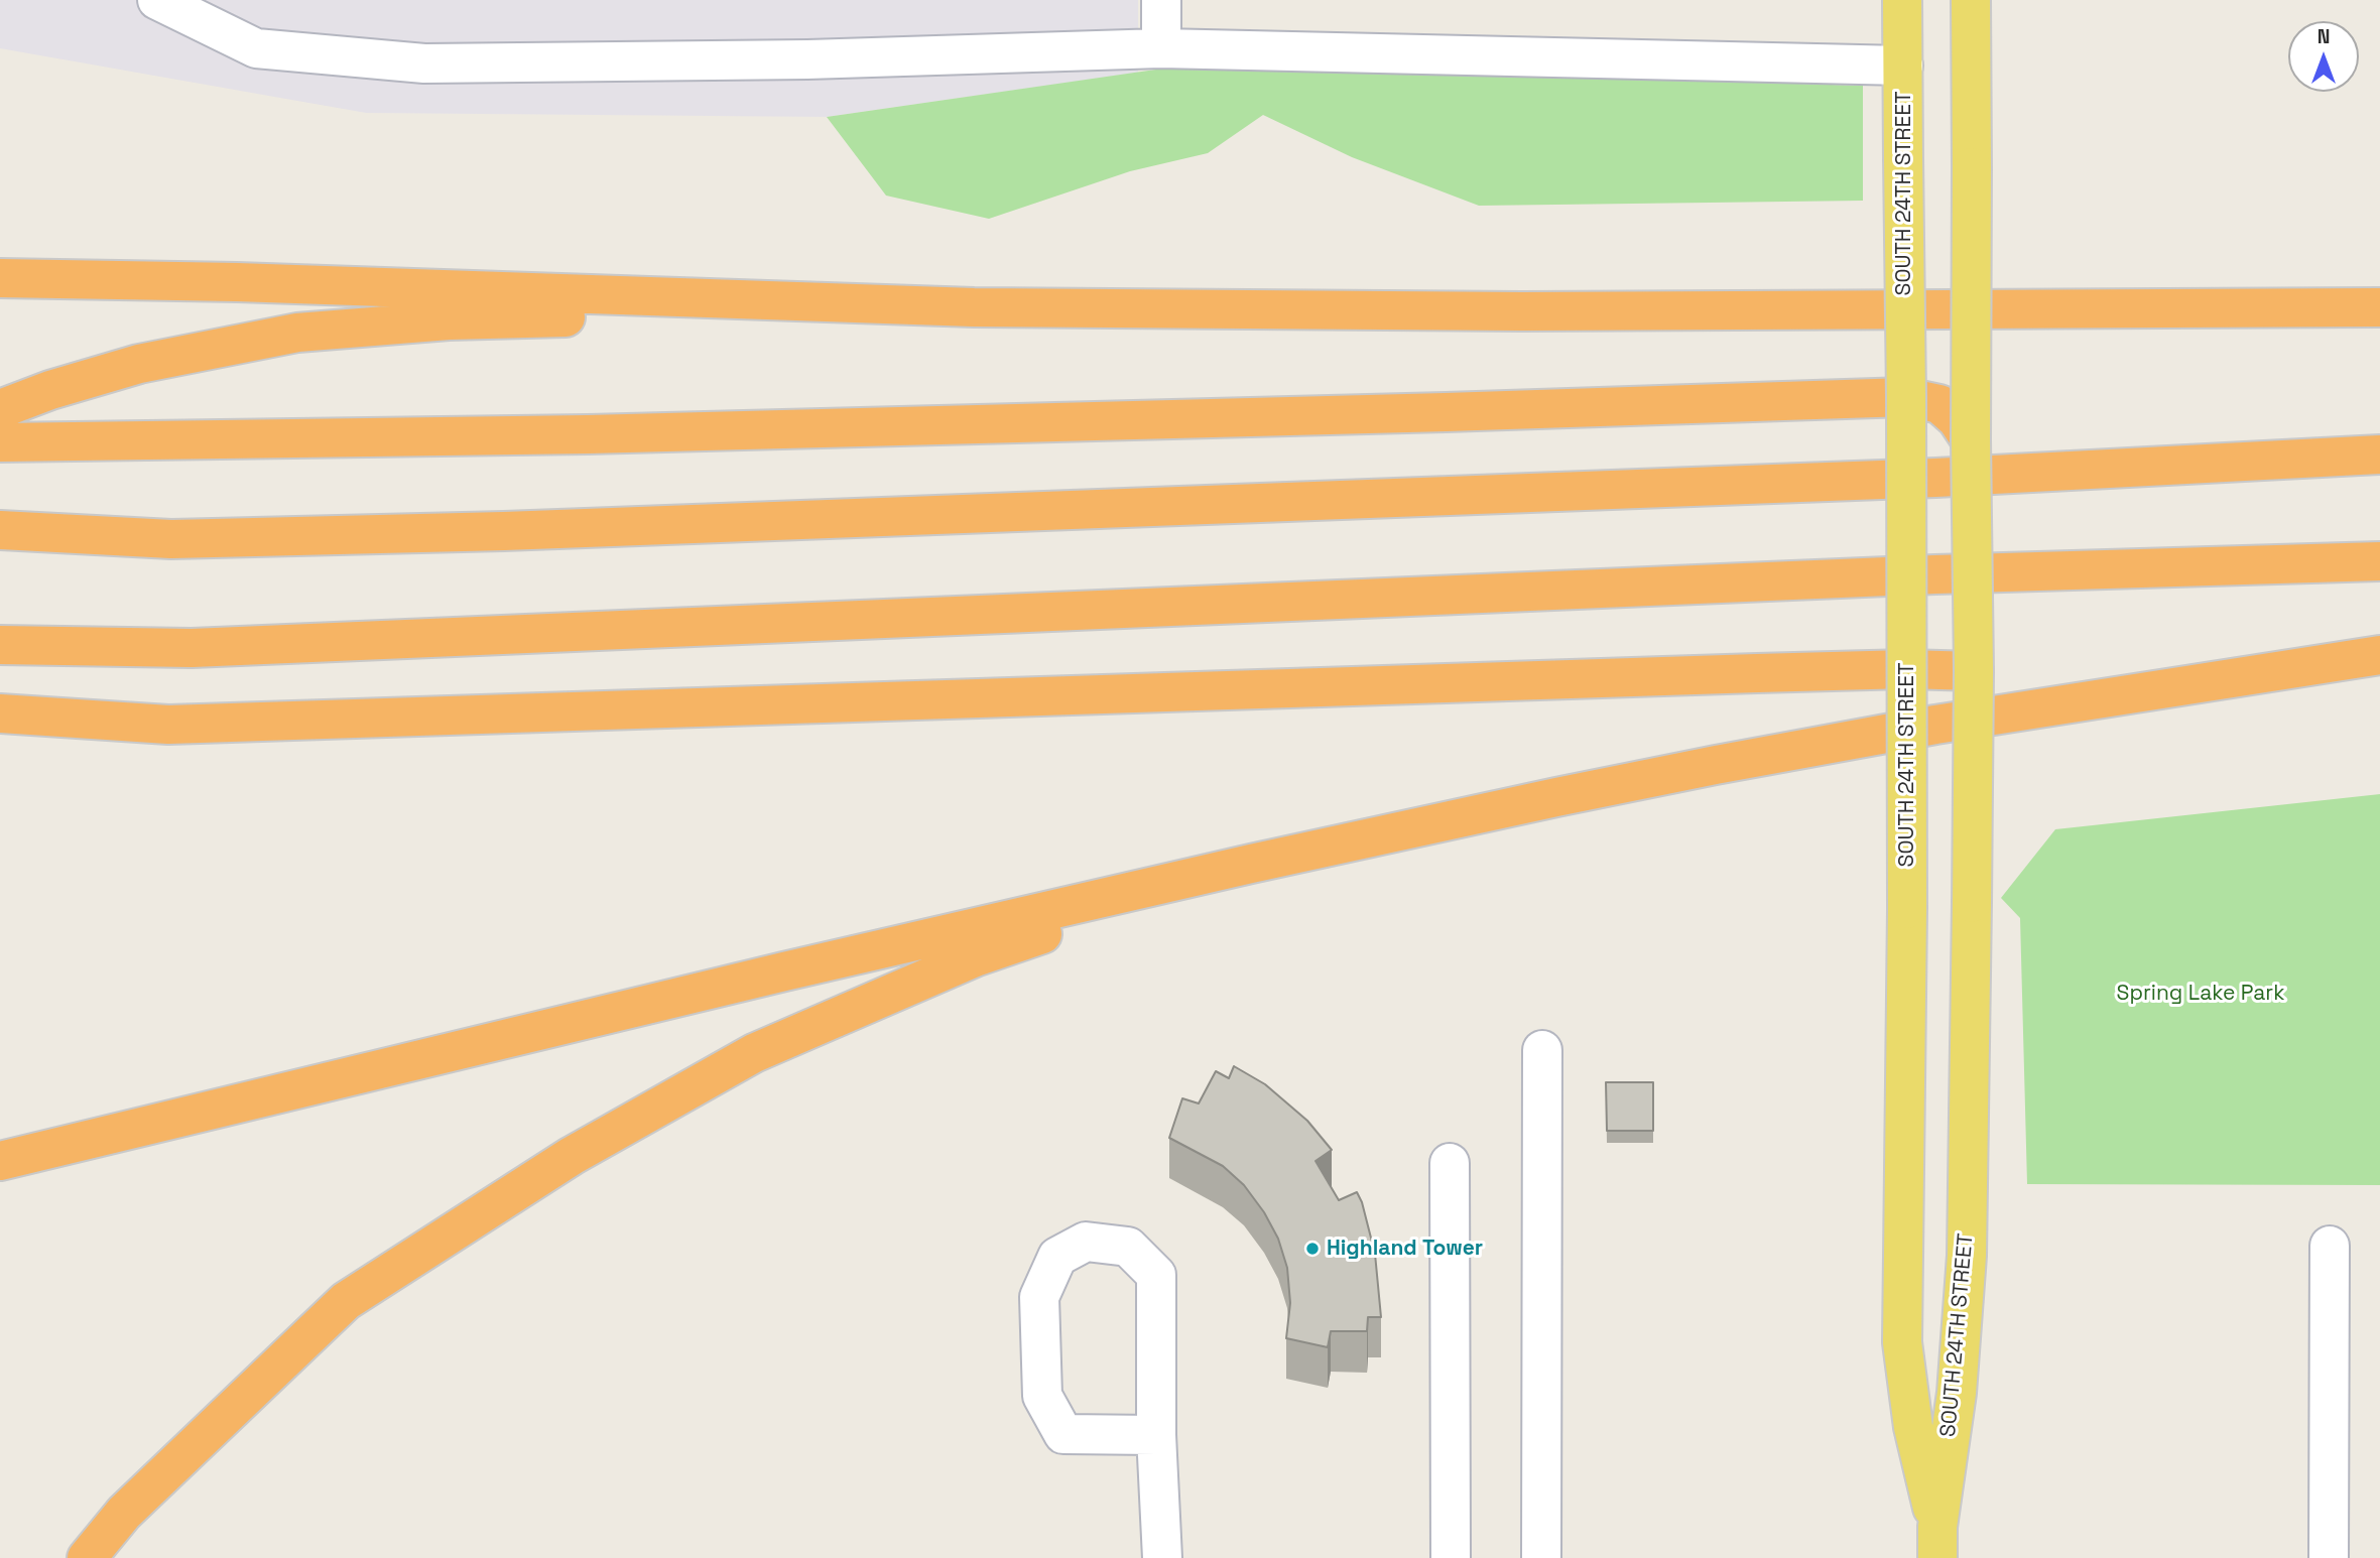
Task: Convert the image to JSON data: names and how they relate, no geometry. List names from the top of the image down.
{
  "streets": {
    "main road": ["SOUTH 24TH STREET"]
  },
  "parks": ["Spring Lake Park"],
  "places": ["Highland Tower"],
  "north": "top"
}
